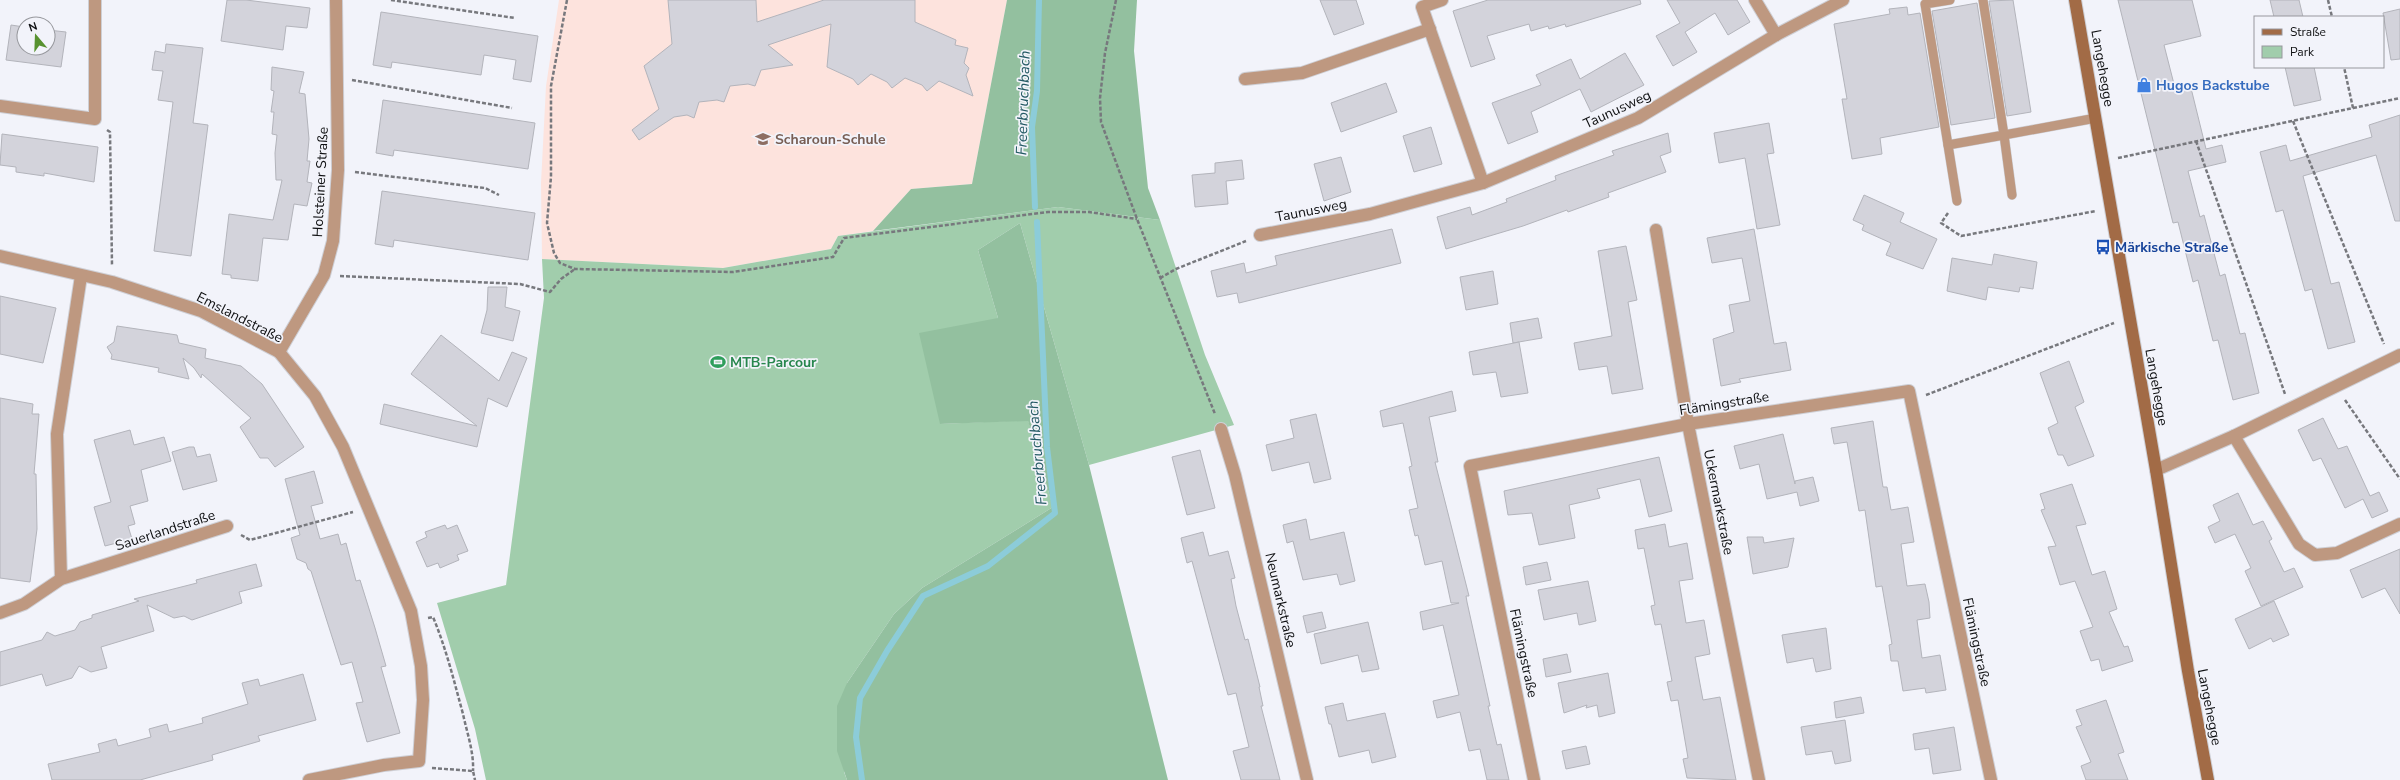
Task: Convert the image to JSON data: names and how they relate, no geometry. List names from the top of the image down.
{
  "streets": {
    "street": [
      "Langehegge",
      "Taunusweg",
      "Holsteiner Straße",
      "Emslandstraße",
      "Flämingstraße",
      "Uckermarkstraße",
      "Sauerlandstraße",
      "Neumarkstraße"
    ]
  },
  "crossings": [
    ["Holsteiner Straße", "Emslandstraße"],
    ["Emslandstraße", "Sauerlandstraße"],
    ["Flämingstraße", "Uckermarkstraße"]
  ],
  "water": ["Freerbruchbach"],
  "places": {
    "shop": ["Hugos Backstube"],
    "school or university": ["Scharoun-Schule"],
    "bus stop": ["Märkische Straße"],
    "sports": ["MTB-Parcour"]
  },
  "legend": ["Straße", "Park"],
  "north": "top"
}
